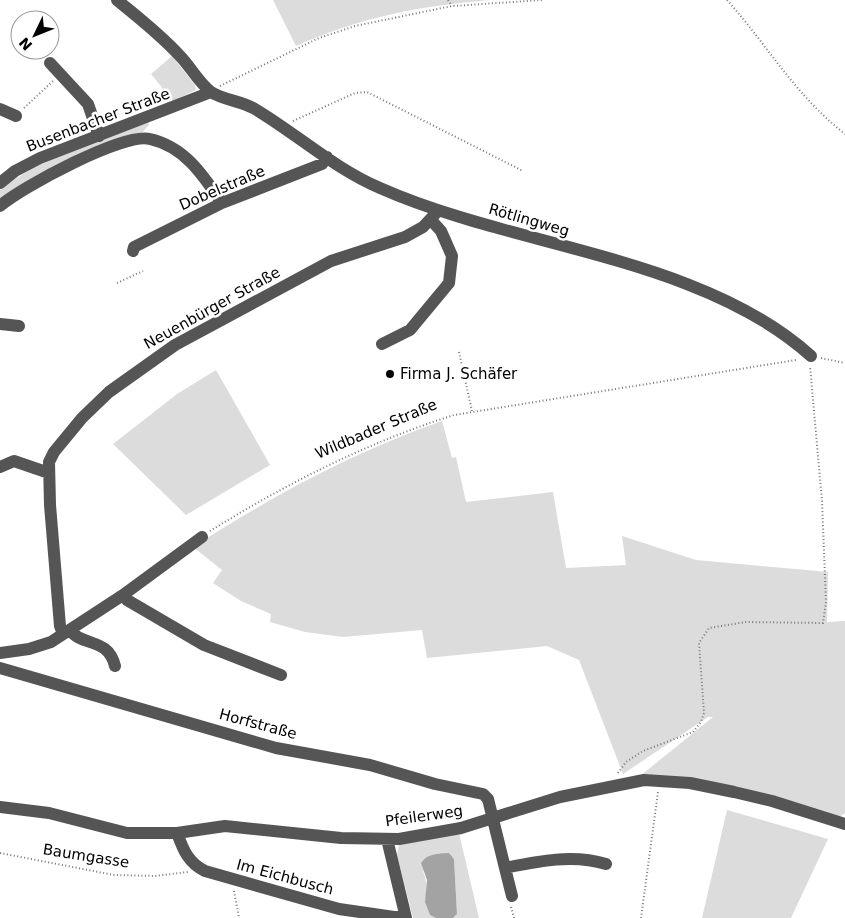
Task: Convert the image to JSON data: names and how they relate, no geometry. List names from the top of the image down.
{
  "streets": {
    "street": [
      "Busenbacher Straße",
      "Dobelstraße",
      "Rötlingweg",
      "Neuenbürger Straße",
      "Horfstraße",
      "Pfeilerweg",
      "Im Eichbusch"
    ],
    "path": ["Wildbader Straße", "Baumgasse"]
  },
  "crossings": [
    ["Busenbacher Straße", "Rötlingweg"],
    ["Dobelstraße", "Rötlingweg"],
    ["Rötlingweg", "Neuenbürger Straße"],
    ["Rötlingweg", "Wildbader Straße"],
    ["Horfstraße", "Pfeilerweg"],
    ["Baumgasse", "Im Eichbusch"]
  ],
  "places": ["Firma J. Schäfer"],
  "north": "bottom left"
}
